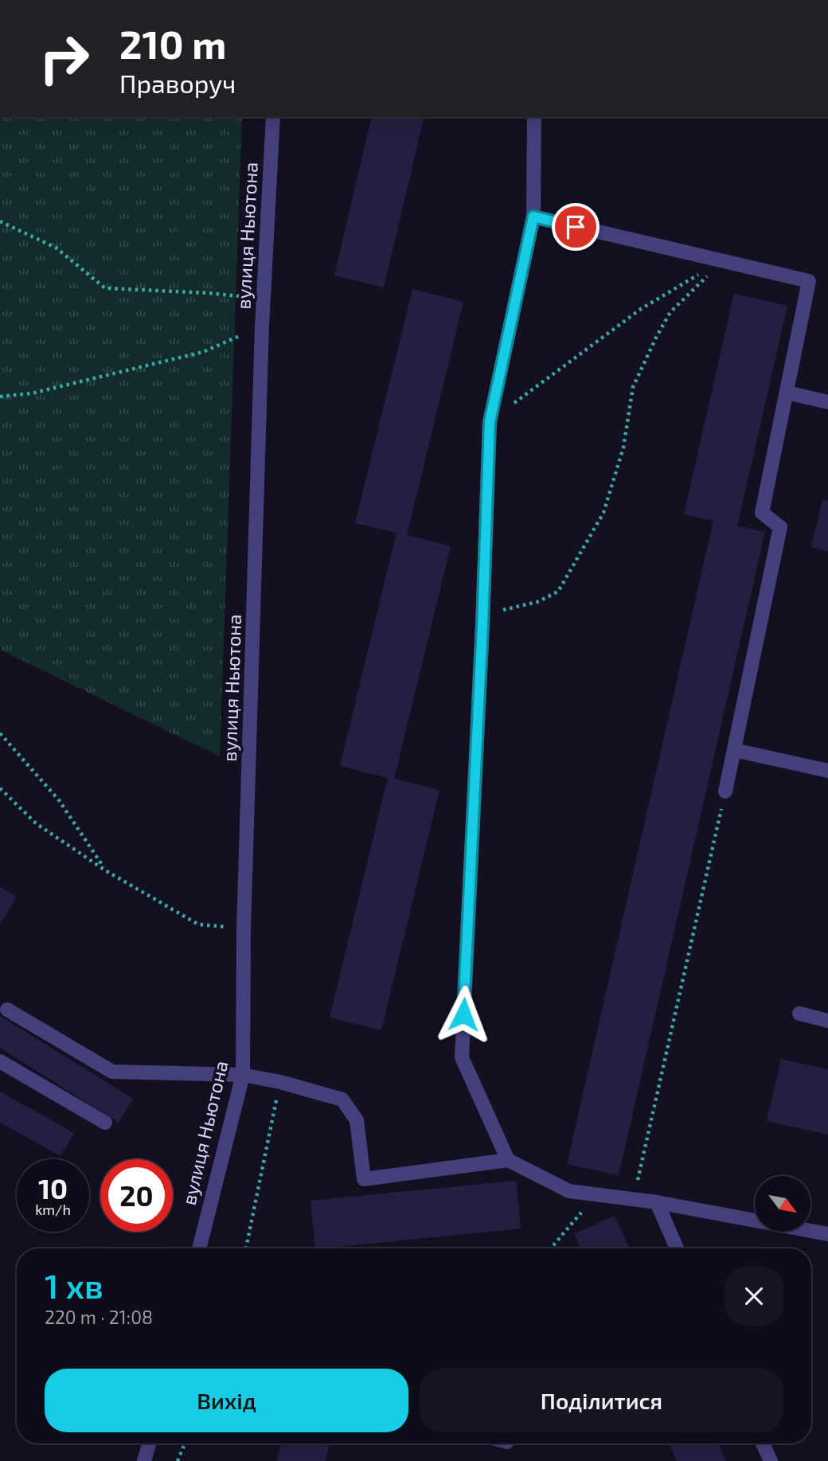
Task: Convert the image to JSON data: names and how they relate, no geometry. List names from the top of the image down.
{
  "streets": {
    "street": ["вулиця Ньютона"]
  },
  "north": "bottom right",
  "page": {
    "turn": ["210 m", "Праворуч"],
    "speed": "10 km/h",
    "limit": "20",
    "heading": ["1 хв", "220 m · 21:08"],
    "buttons": ["Вихід", "Поділитися"]
  }
}
